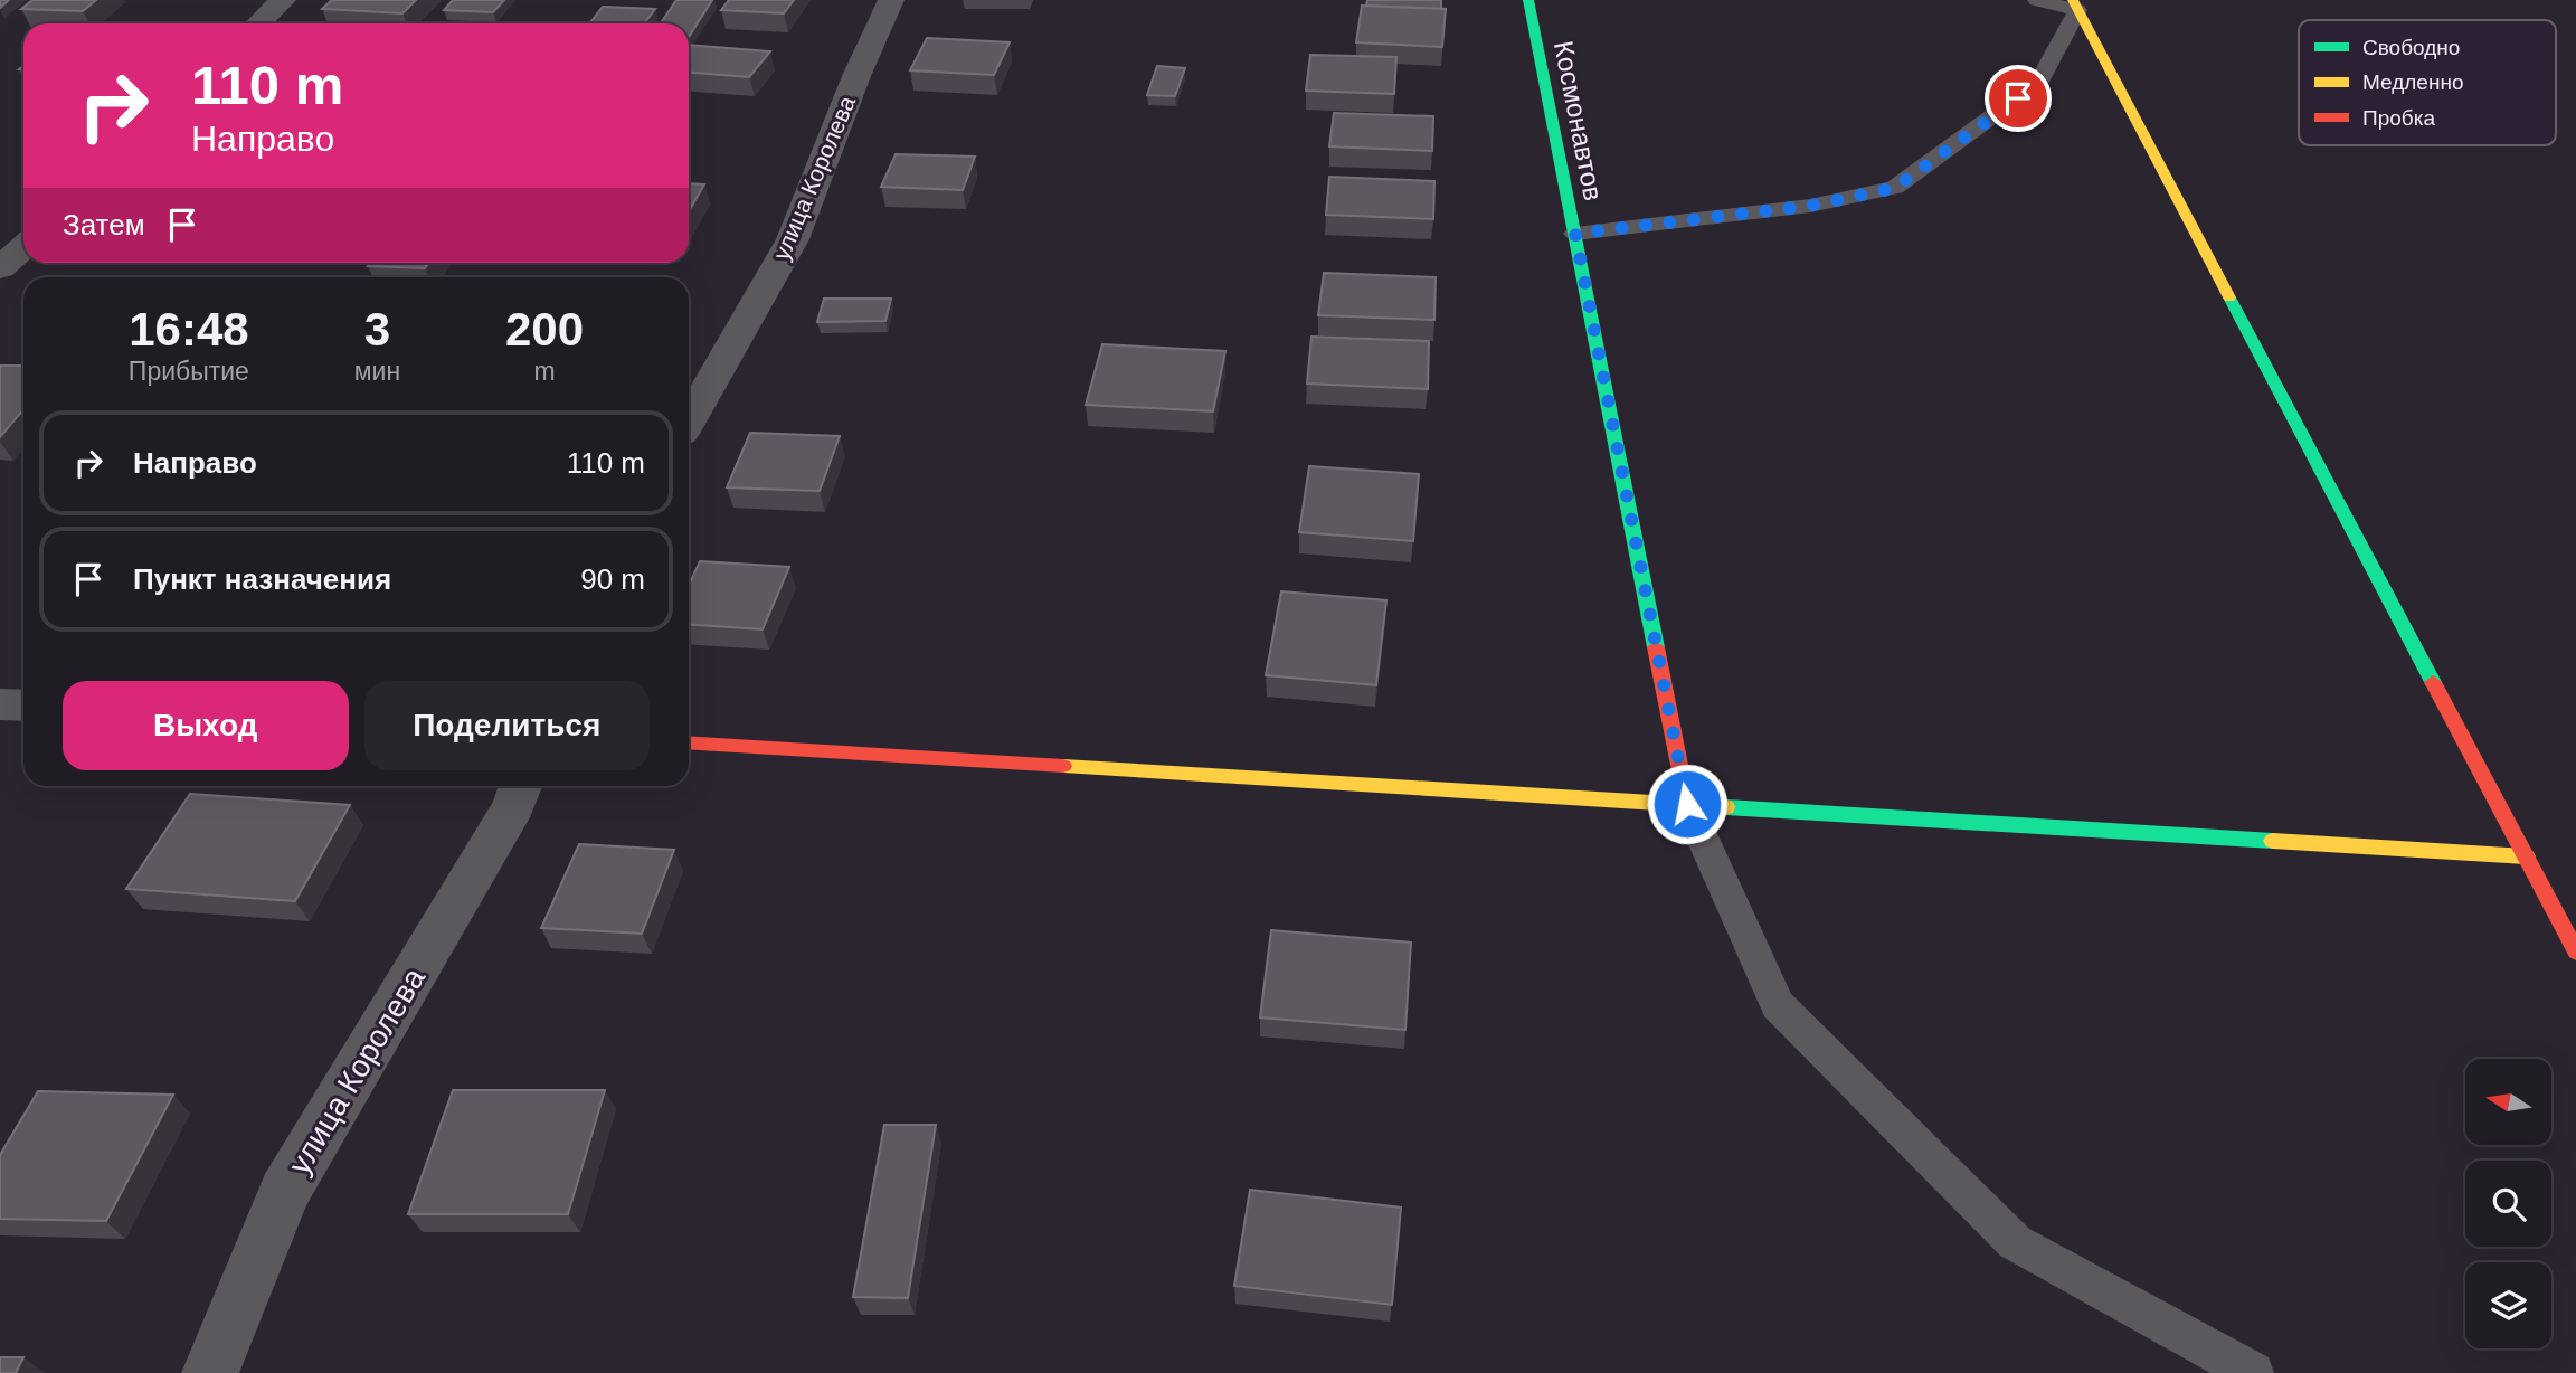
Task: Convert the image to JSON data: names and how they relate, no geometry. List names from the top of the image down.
{
  "streets": {
    "street": ["Космонавтов", "улица Королева"]
  },
  "legend": ["Свободно", "Медленно", "Пробка"],
  "north": "left",
  "page": {
    "turn": ["110 m", "Направо"],
    "then": "Затем",
    "eta": [
      "16:48",
      "Прибытие",
      "3",
      "мин",
      "200",
      "m"
    ],
    "list": [
      {
        "name": "Направо",
        "value": "110 m"
      },
      {
        "name": "Пункт назначения",
        "value": "90 m"
      }
    ],
    "buttons": ["Выход", "Поделиться"]
  }
}
